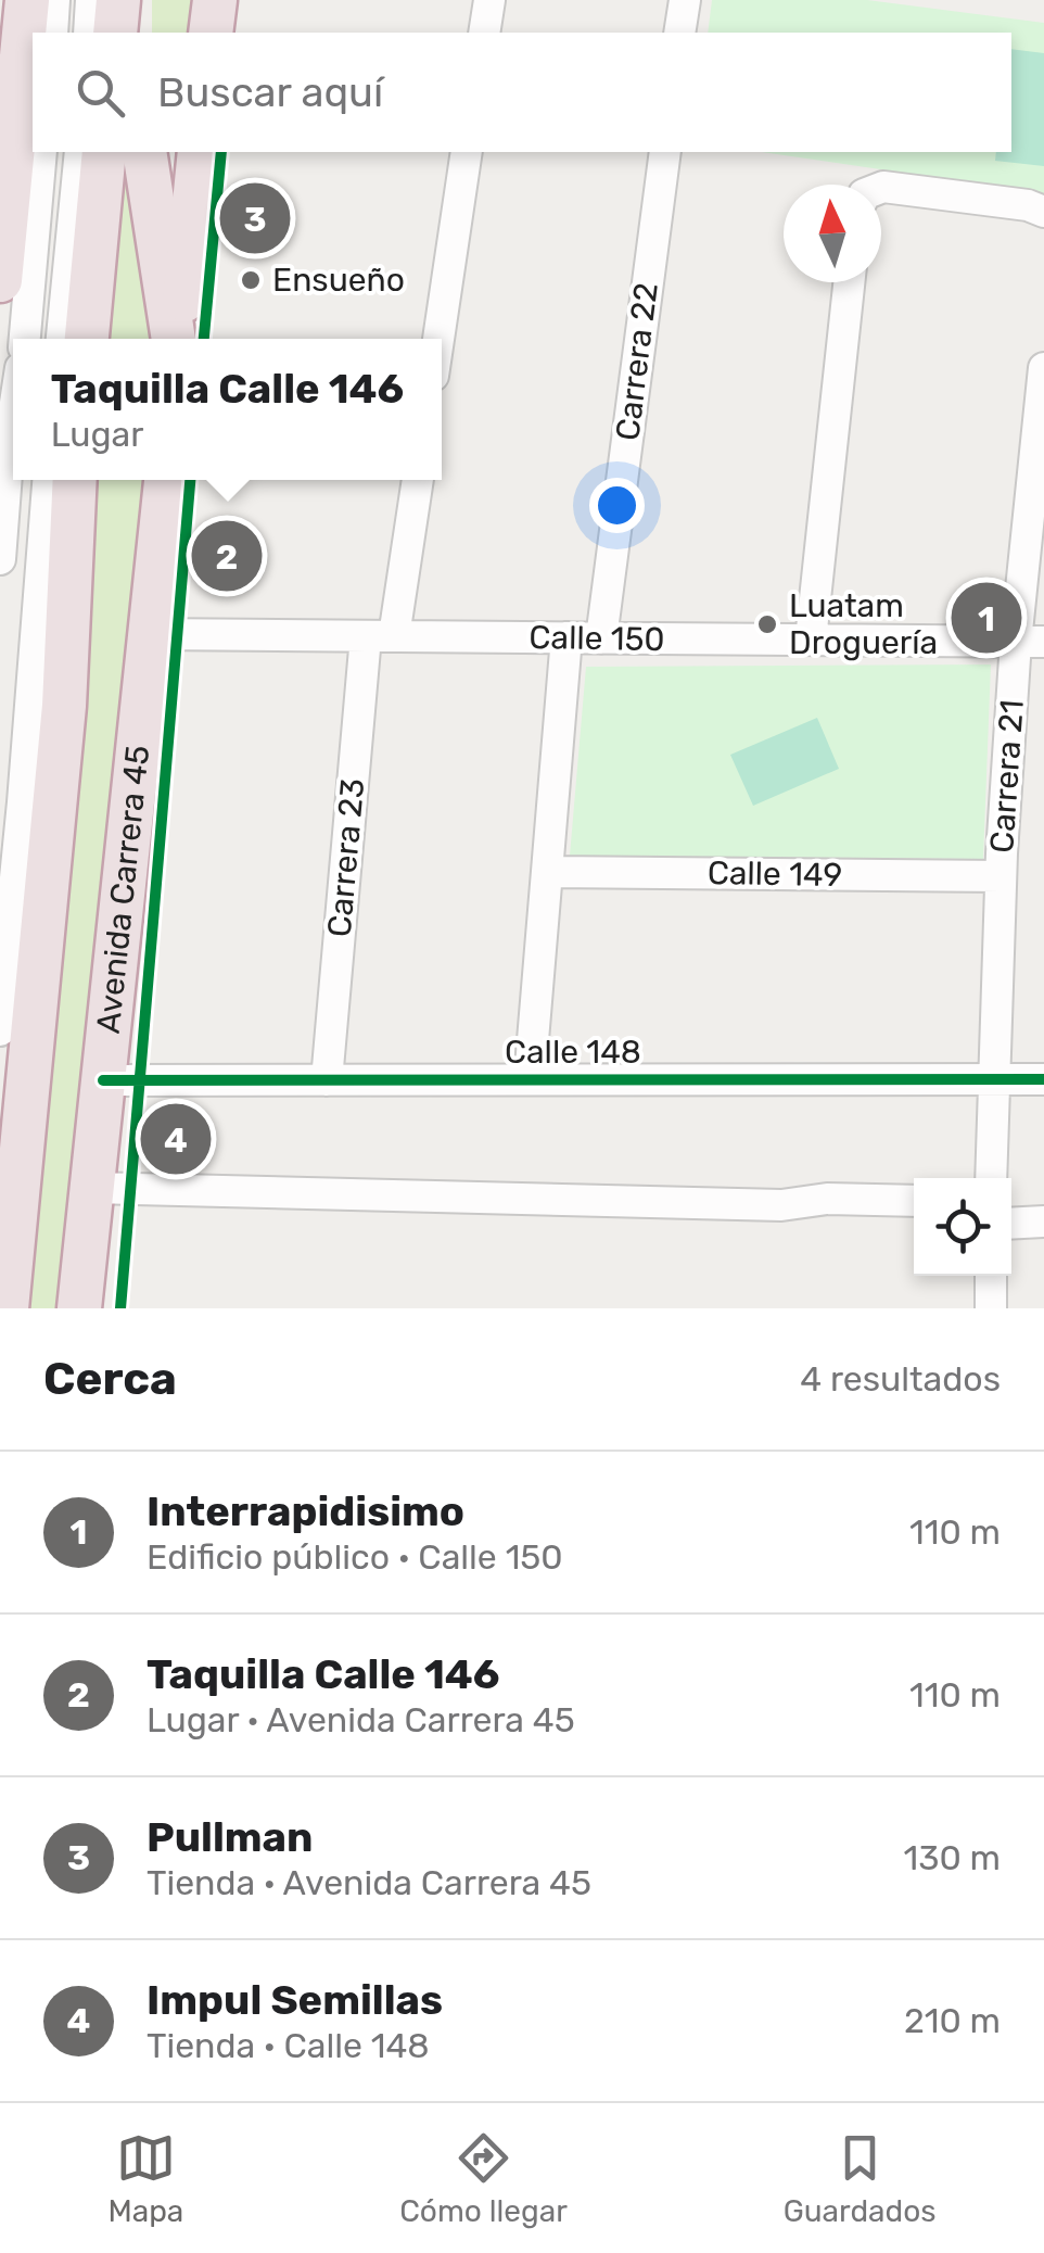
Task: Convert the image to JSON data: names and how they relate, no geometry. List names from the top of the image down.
{
  "streets": {
    "highway": ["Avenida Carrera 45"],
    "street": [
      "Carrera 22",
      "Calle 150",
      "Carrera 21",
      "Carrera 23",
      "Calle 149",
      "Calle 148"
    ]
  },
  "crossings": [
    ["Carrera 22", "Calle 150"],
    ["Calle 150", "Carrera 21"],
    ["Calle 150", "Carrera 23"],
    ["Calle 150", "Avenida Carrera 45"],
    ["Carrera 21", "Calle 149"],
    ["Carrera 21", "Calle 148"],
    ["Carrera 23", "Calle 148"],
    ["Avenida Carrera 45", "Calle 148"]
  ],
  "places": ["Ensueño", "Luatam Droguería"],
  "north": "top",
  "page": {
    "search": "Buscar aquí",
    "pins": [
      "3",
      "2",
      "1",
      "4"
    ],
    "popup": ["Taquilla Calle 146", "Lugar"],
    "heading": ["Cerca", "4 resultados"],
    "list": [
      {
        "mark": "1",
        "name": "Interrapidisimo",
        "note": "Edificio público · Calle 150",
        "value": "110 m"
      },
      {
        "mark": "2",
        "name": "Taquilla Calle 146",
        "note": "Lugar · Avenida Carrera 45",
        "value": "110 m"
      },
      {
        "mark": "3",
        "name": "Pullman",
        "note": "Tienda · Avenida Carrera 45",
        "value": "130 m"
      },
      {
        "mark": "4",
        "name": "Impul Semillas",
        "note": "Tienda · Calle 148",
        "value": "210 m"
      }
    ],
    "nav": ["Mapa", "Cómo llegar", "Guardados"]
  }
}
